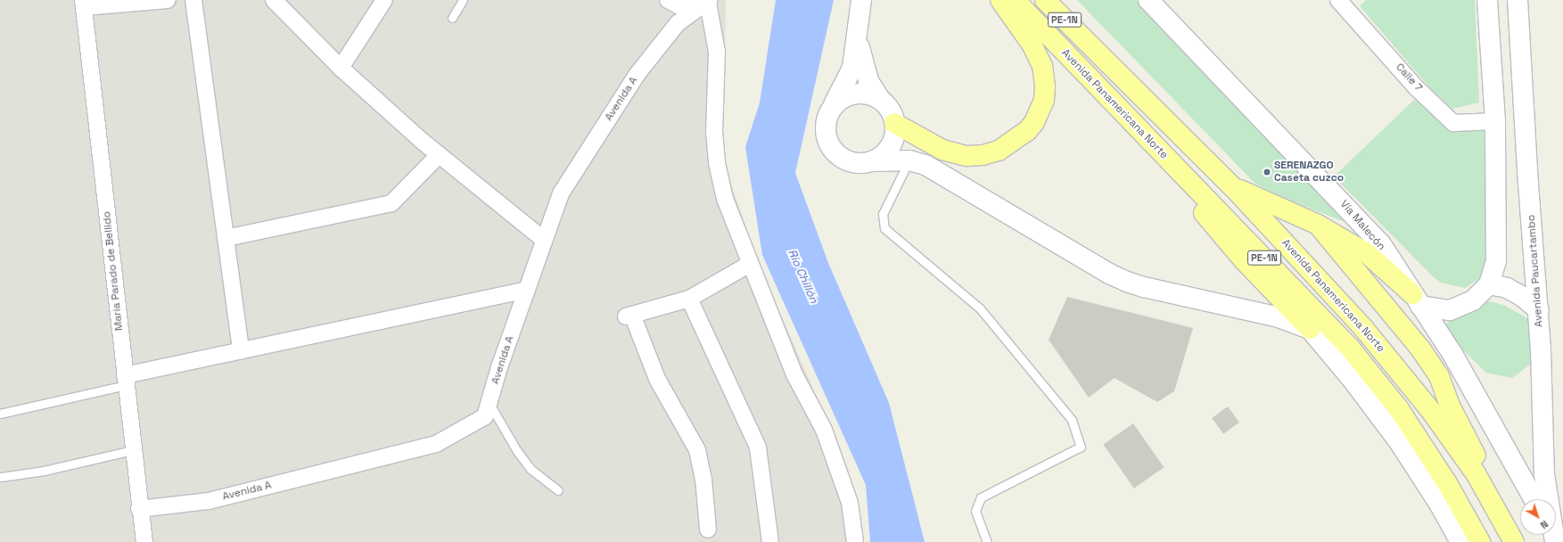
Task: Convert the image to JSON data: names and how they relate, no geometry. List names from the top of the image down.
{
  "streets": {
    "highway": ["PE-1N", "Avenida Panamericana Norte"],
    "main road": ["Vía Malecón", "Avenida Paucartambo"],
    "street": ["Calle 7", "Avenida A", "María Parado de Bellido"]
  },
  "crossings": [
    ["Avenida A", "María Parado de Bellido"]
  ],
  "water": ["Río Chillón"],
  "places": ["SERENAZGO Caseta cuzco"],
  "north": "bottom right"
}
